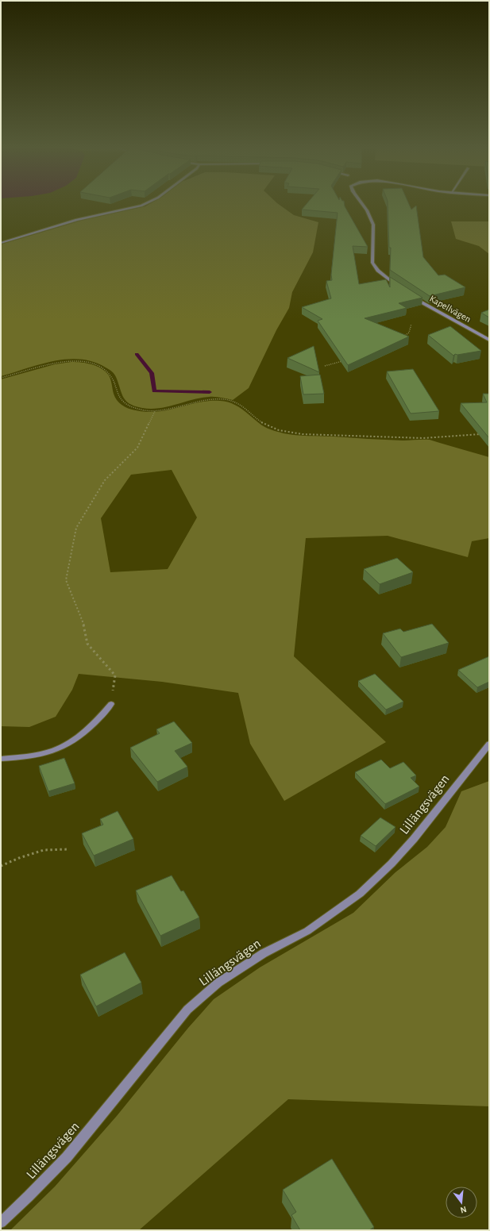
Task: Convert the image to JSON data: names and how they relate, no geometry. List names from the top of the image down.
{
  "streets": {
    "street": ["Kapellvägen", "Lillängsvägen"]
  },
  "north": "bottom"
}
